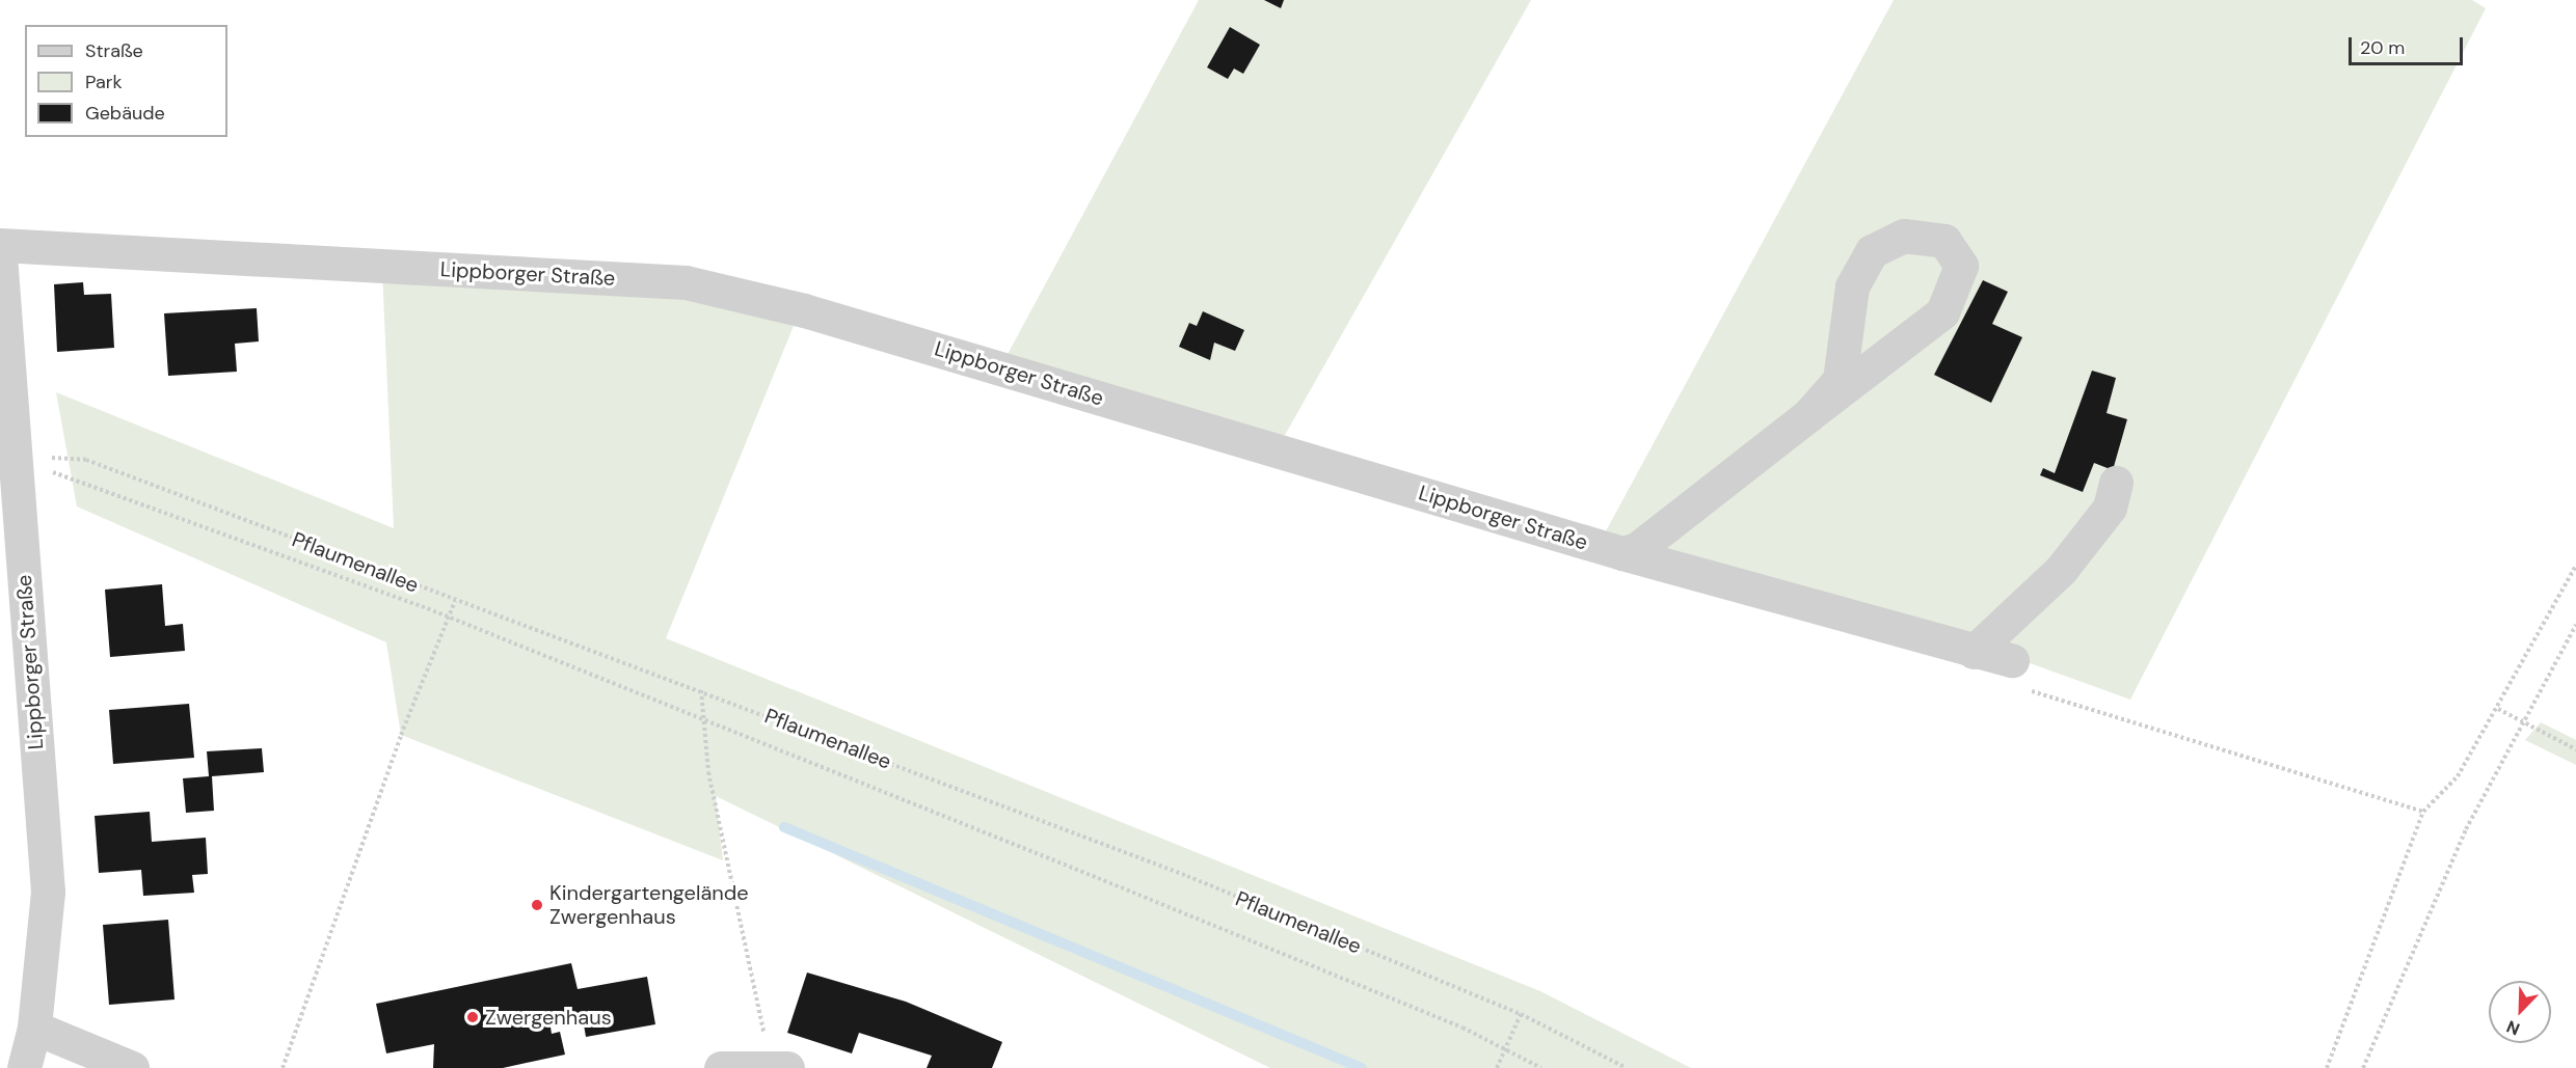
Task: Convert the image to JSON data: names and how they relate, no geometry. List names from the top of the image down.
{
  "streets": {
    "street": ["Lippborger Straße"],
    "path": ["Pflaumenallee"]
  },
  "crossings": [
    ["Lippborger Straße", "Pflaumenallee"]
  ],
  "places": ["Kindergartengelände Zwergenhaus", "Zwergenhaus"],
  "legend": ["Straße", "Park", "Gebäude"],
  "scale_bar": "20 m",
  "north": "bottom left"
}
